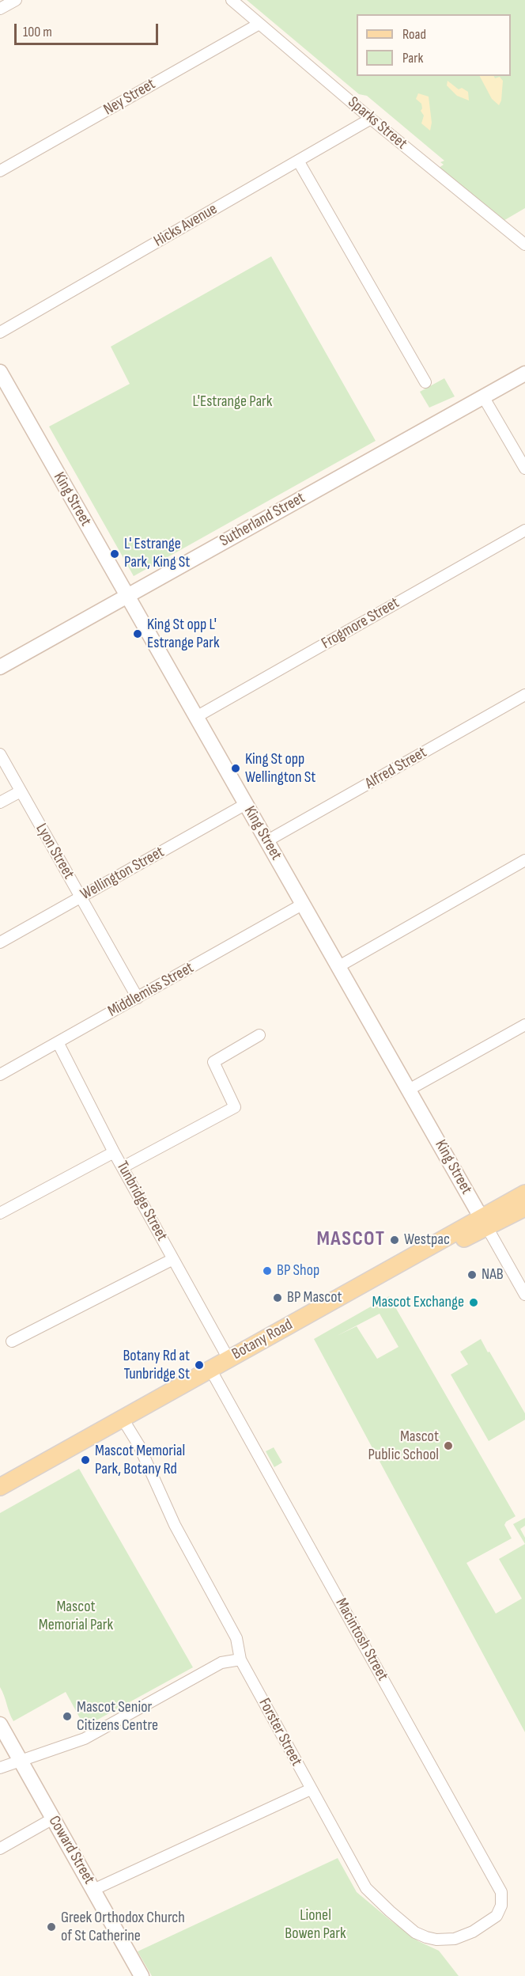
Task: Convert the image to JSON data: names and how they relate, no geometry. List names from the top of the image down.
{
  "streets": {
    "main road": [
      "King Street",
      "Sutherland Street",
      "Botany Road",
      "Coward Street"
    ],
    "street": [
      "Ney Street",
      "Sparks Street",
      "Hicks Avenue",
      "Frogmore Street",
      "Alfred Street",
      "Lyon Street",
      "Wellington Street",
      "Middlemiss Street",
      "Tunbridge Street",
      "Macintosh Street",
      "Forster Street"
    ]
  },
  "crossings": [
    ["Ney Street", "Sparks Street"],
    ["Sparks Street", "Hicks Avenue"],
    ["King Street", "Sutherland Street"],
    ["King Street", "Frogmore Street"],
    ["King Street", "Alfred Street"],
    ["King Street", "Wellington Street"],
    ["King Street", "Middlemiss Street"],
    ["King Street", "Botany Road"],
    ["Lyon Street", "Wellington Street"],
    ["Lyon Street", "Middlemiss Street"],
    ["Middlemiss Street", "Tunbridge Street"],
    ["Tunbridge Street", "Botany Road"],
    ["Botany Road", "Macintosh Street"],
    ["Botany Road", "Forster Street"],
    ["Macintosh Street", "Forster Street"]
  ],
  "districts": ["MASCOT"],
  "parks": ["L'Estrange Park", "Mascot Memorial Park", "Lionel Bowen Park"],
  "places": [
    "L' Estrange Park, King St",
    "King St opp L' Estrange Park",
    "King St opp Wellington St",
    "Westpac",
    "BP Shop",
    "NAB",
    "BP Mascot",
    "Mascot Exchange",
    "Botany Rd at Tunbridge St",
    "Mascot Public School",
    "Mascot Memorial Park, Botany Rd",
    "Mascot Senior Citizens Centre",
    "Greek Orthodox Church of St Catherine"
  ],
  "legend": ["Road", "Park"],
  "scale_bar": "100 m"
}
